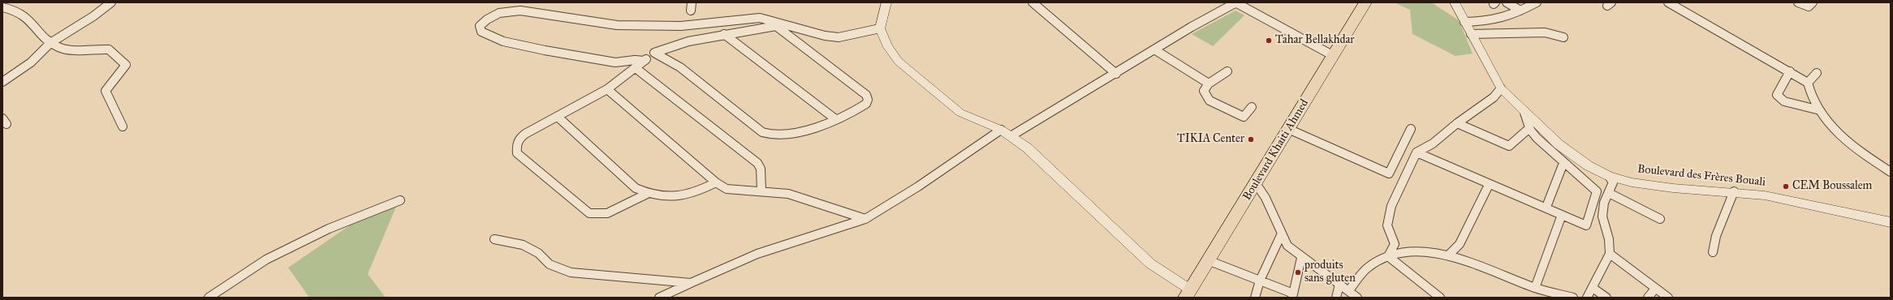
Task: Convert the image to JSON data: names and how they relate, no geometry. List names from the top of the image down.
{
  "streets": {
    "highway": ["Boulevard Khaiti Ahmed"],
    "street": ["Boulevard des Frères Bouali"]
  },
  "places": [
    "Tahar Bellakhdar",
    "TIKIA Center",
    "CEM Boussalem",
    "produits sans gluten"
  ]
}
